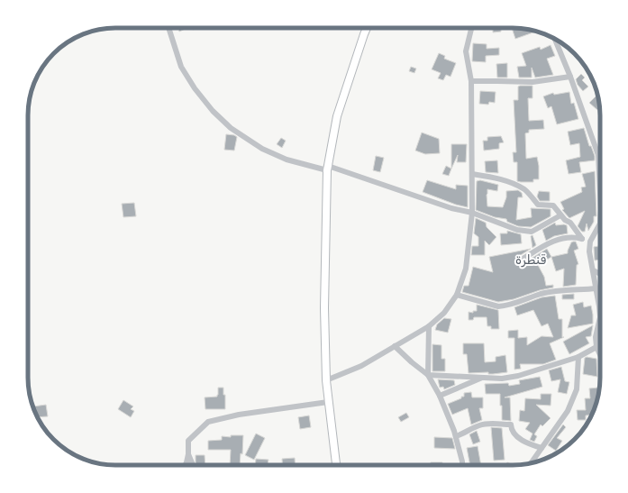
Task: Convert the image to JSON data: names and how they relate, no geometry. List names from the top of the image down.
{
  "districts": ["قنطرة"]
}
